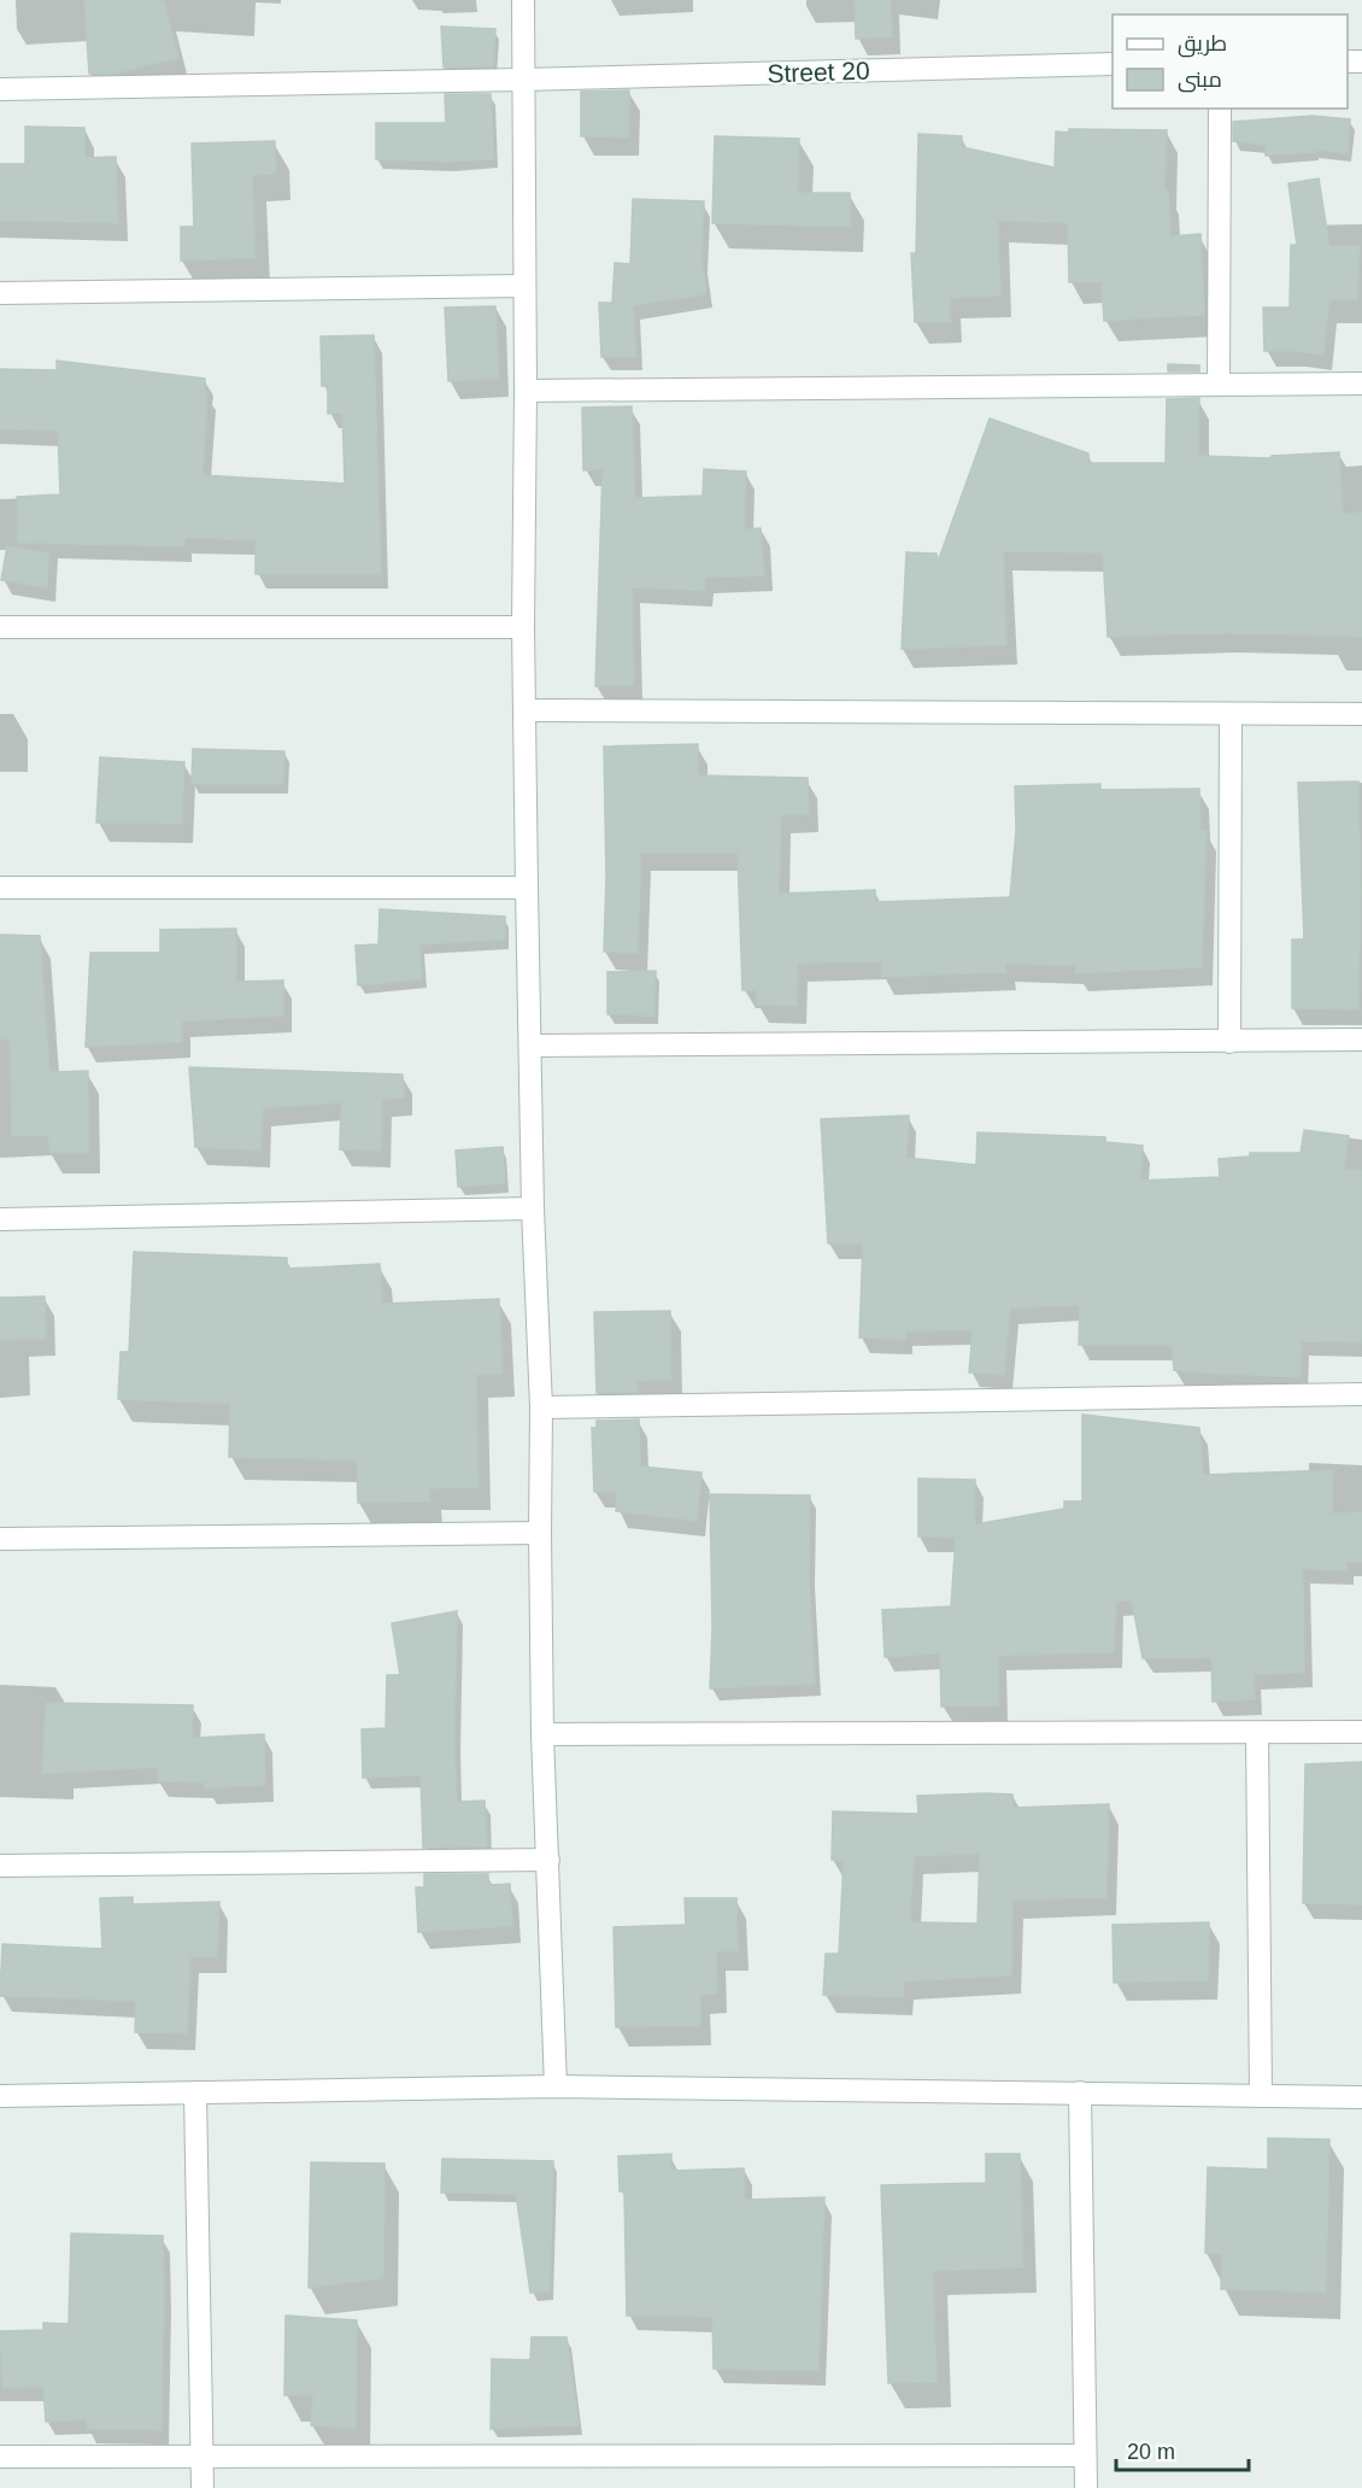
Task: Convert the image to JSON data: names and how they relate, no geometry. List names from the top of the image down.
{
  "streets": {
    "street": ["Street 20"]
  },
  "legend": ["طريق", "مبنى"],
  "scale_bar": "20 m"
}
